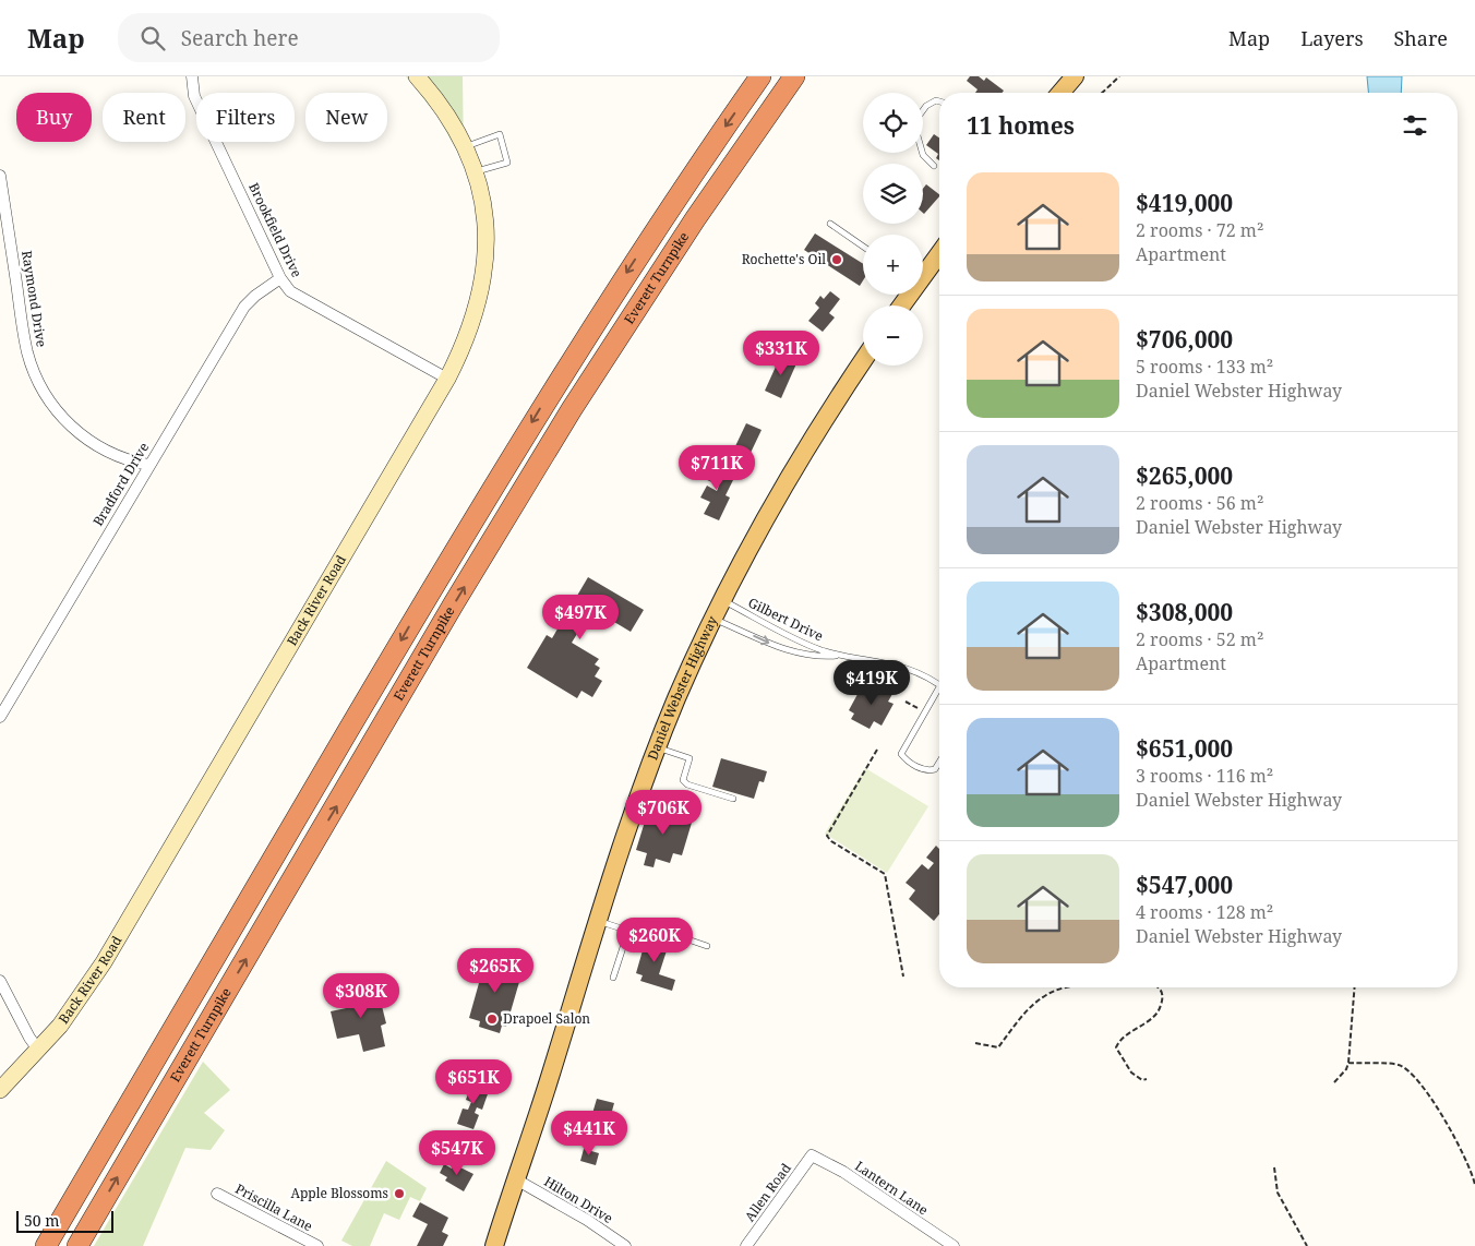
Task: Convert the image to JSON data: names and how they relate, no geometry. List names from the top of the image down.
{
  "streets": {
    "highway": ["Everett Turnpike"],
    "main road": ["Daniel Webster Highway"],
    "street": [
      "Brookfield Drive",
      "Raymond Drive",
      "Bradford Drive",
      "Back River Road",
      "Lantern Lane",
      "Allen Road",
      "Hilton Drive",
      "Priscilla Lane"
    ],
    "lane": ["Gilbert Drive"]
  },
  "crossings": [
    ["Brookfield Drive", "Bradford Drive"],
    ["Brookfield Drive", "Back River Road"],
    ["Raymond Drive", "Bradford Drive"],
    ["Gilbert Drive", "Daniel Webster Highway"],
    ["Daniel Webster Highway", "Hilton Drive"],
    ["Lantern Lane", "Allen Road"]
  ],
  "places": ["Rochette's Oil", "Drapoel Salon", "Apple Blossoms"],
  "scale_bar": "50 m",
  "page": {
    "header": "Map",
    "search": "Search here",
    "nav": ["Map", "Layers", "Share"],
    "map_buttons": ["+", "−"],
    "chip": [
      "Buy",
      "Rent",
      "Filters",
      "New"
    ],
    "heading": "11 homes",
    "list": [
      {
        "name": "$419,000",
        "note": "2 rooms · 72 m² · Apartment"
      },
      {
        "name": "$706,000",
        "note": "5 rooms · 133 m² · Daniel Webster Highway"
      },
      {
        "name": "$265,000",
        "note": "2 rooms · 56 m² · Daniel Webster Highway"
      },
      {
        "name": "$308,000",
        "note": "2 rooms · 52 m² · Apartment"
      },
      {
        "name": "$651,000",
        "note": "3 rooms · 116 m² · Daniel Webster Highway"
      },
      {
        "name": "$547,000",
        "note": "4 rooms · 128 m² · Daniel Webster Highway"
      }
    ],
    "price": [
      "$331K",
      "$711K",
      "$497K",
      "$419K",
      "$706K",
      "$260K",
      "$265K",
      "$308K",
      "$651K",
      "$441K",
      "$547K"
    ],
    "scale": "50 m"
  }
}
